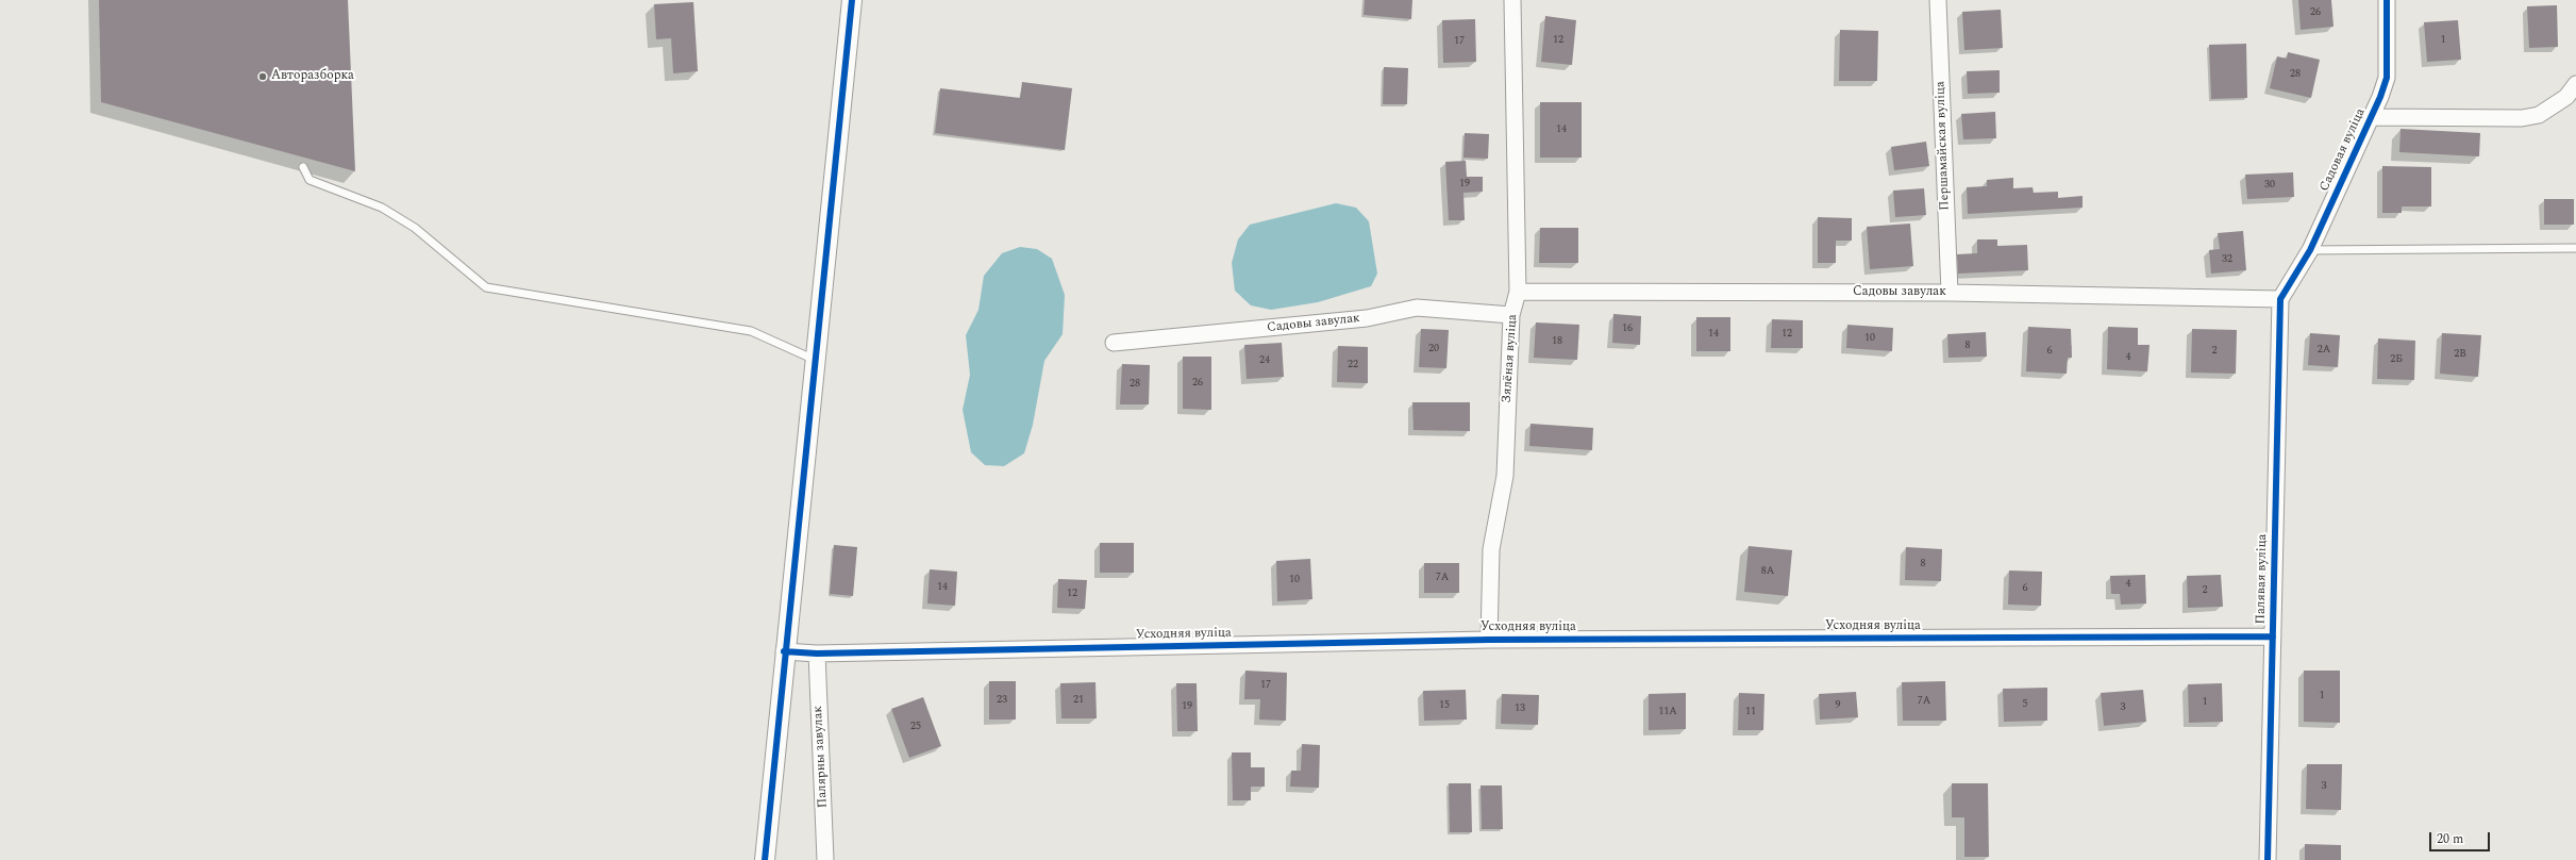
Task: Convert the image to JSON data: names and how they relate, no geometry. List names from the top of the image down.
{
  "streets": {
    "street": [
      "Першамайская вуліца",
      "Садовая вуліца",
      "Садовы завулак",
      "Зялёная вуліца",
      "Палявая вуліца",
      "Усходняя вуліца",
      "Палярны завулак"
    ]
  },
  "crossings": [
    ["Першамайская вуліца", "Садовы завулак"],
    ["Садовая вуліца", "Садовы завулак"],
    ["Садовая вуліца", "Палявая вуліца"],
    ["Садовы завулак", "Зялёная вуліца"],
    ["Садовы завулак", "Палявая вуліца"],
    ["Зялёная вуліца", "Усходняя вуліца"],
    ["Палявая вуліца", "Усходняя вуліца"],
    ["Усходняя вуліца", "Палярны завулак"]
  ],
  "places": ["Авторазборка"],
  "house_numbers": [
    "26",
    "12",
    "1",
    "17",
    "28",
    "14",
    "19",
    "30",
    "32",
    "16",
    "14",
    "12",
    "10",
    "18",
    "8",
    "20",
    "2А",
    "6",
    "2",
    "2В",
    "4",
    "2Б",
    "24",
    "22",
    "26",
    "28",
    "8",
    "8А",
    "7А",
    "10",
    "4",
    "14",
    "6",
    "2",
    "12",
    "17",
    "1",
    "23",
    "21",
    "7А",
    "1",
    "5",
    "15",
    "9",
    "19",
    "3",
    "13",
    "11А",
    "11",
    "25",
    "3"
  ],
  "scale_bar": "20 m"
}
